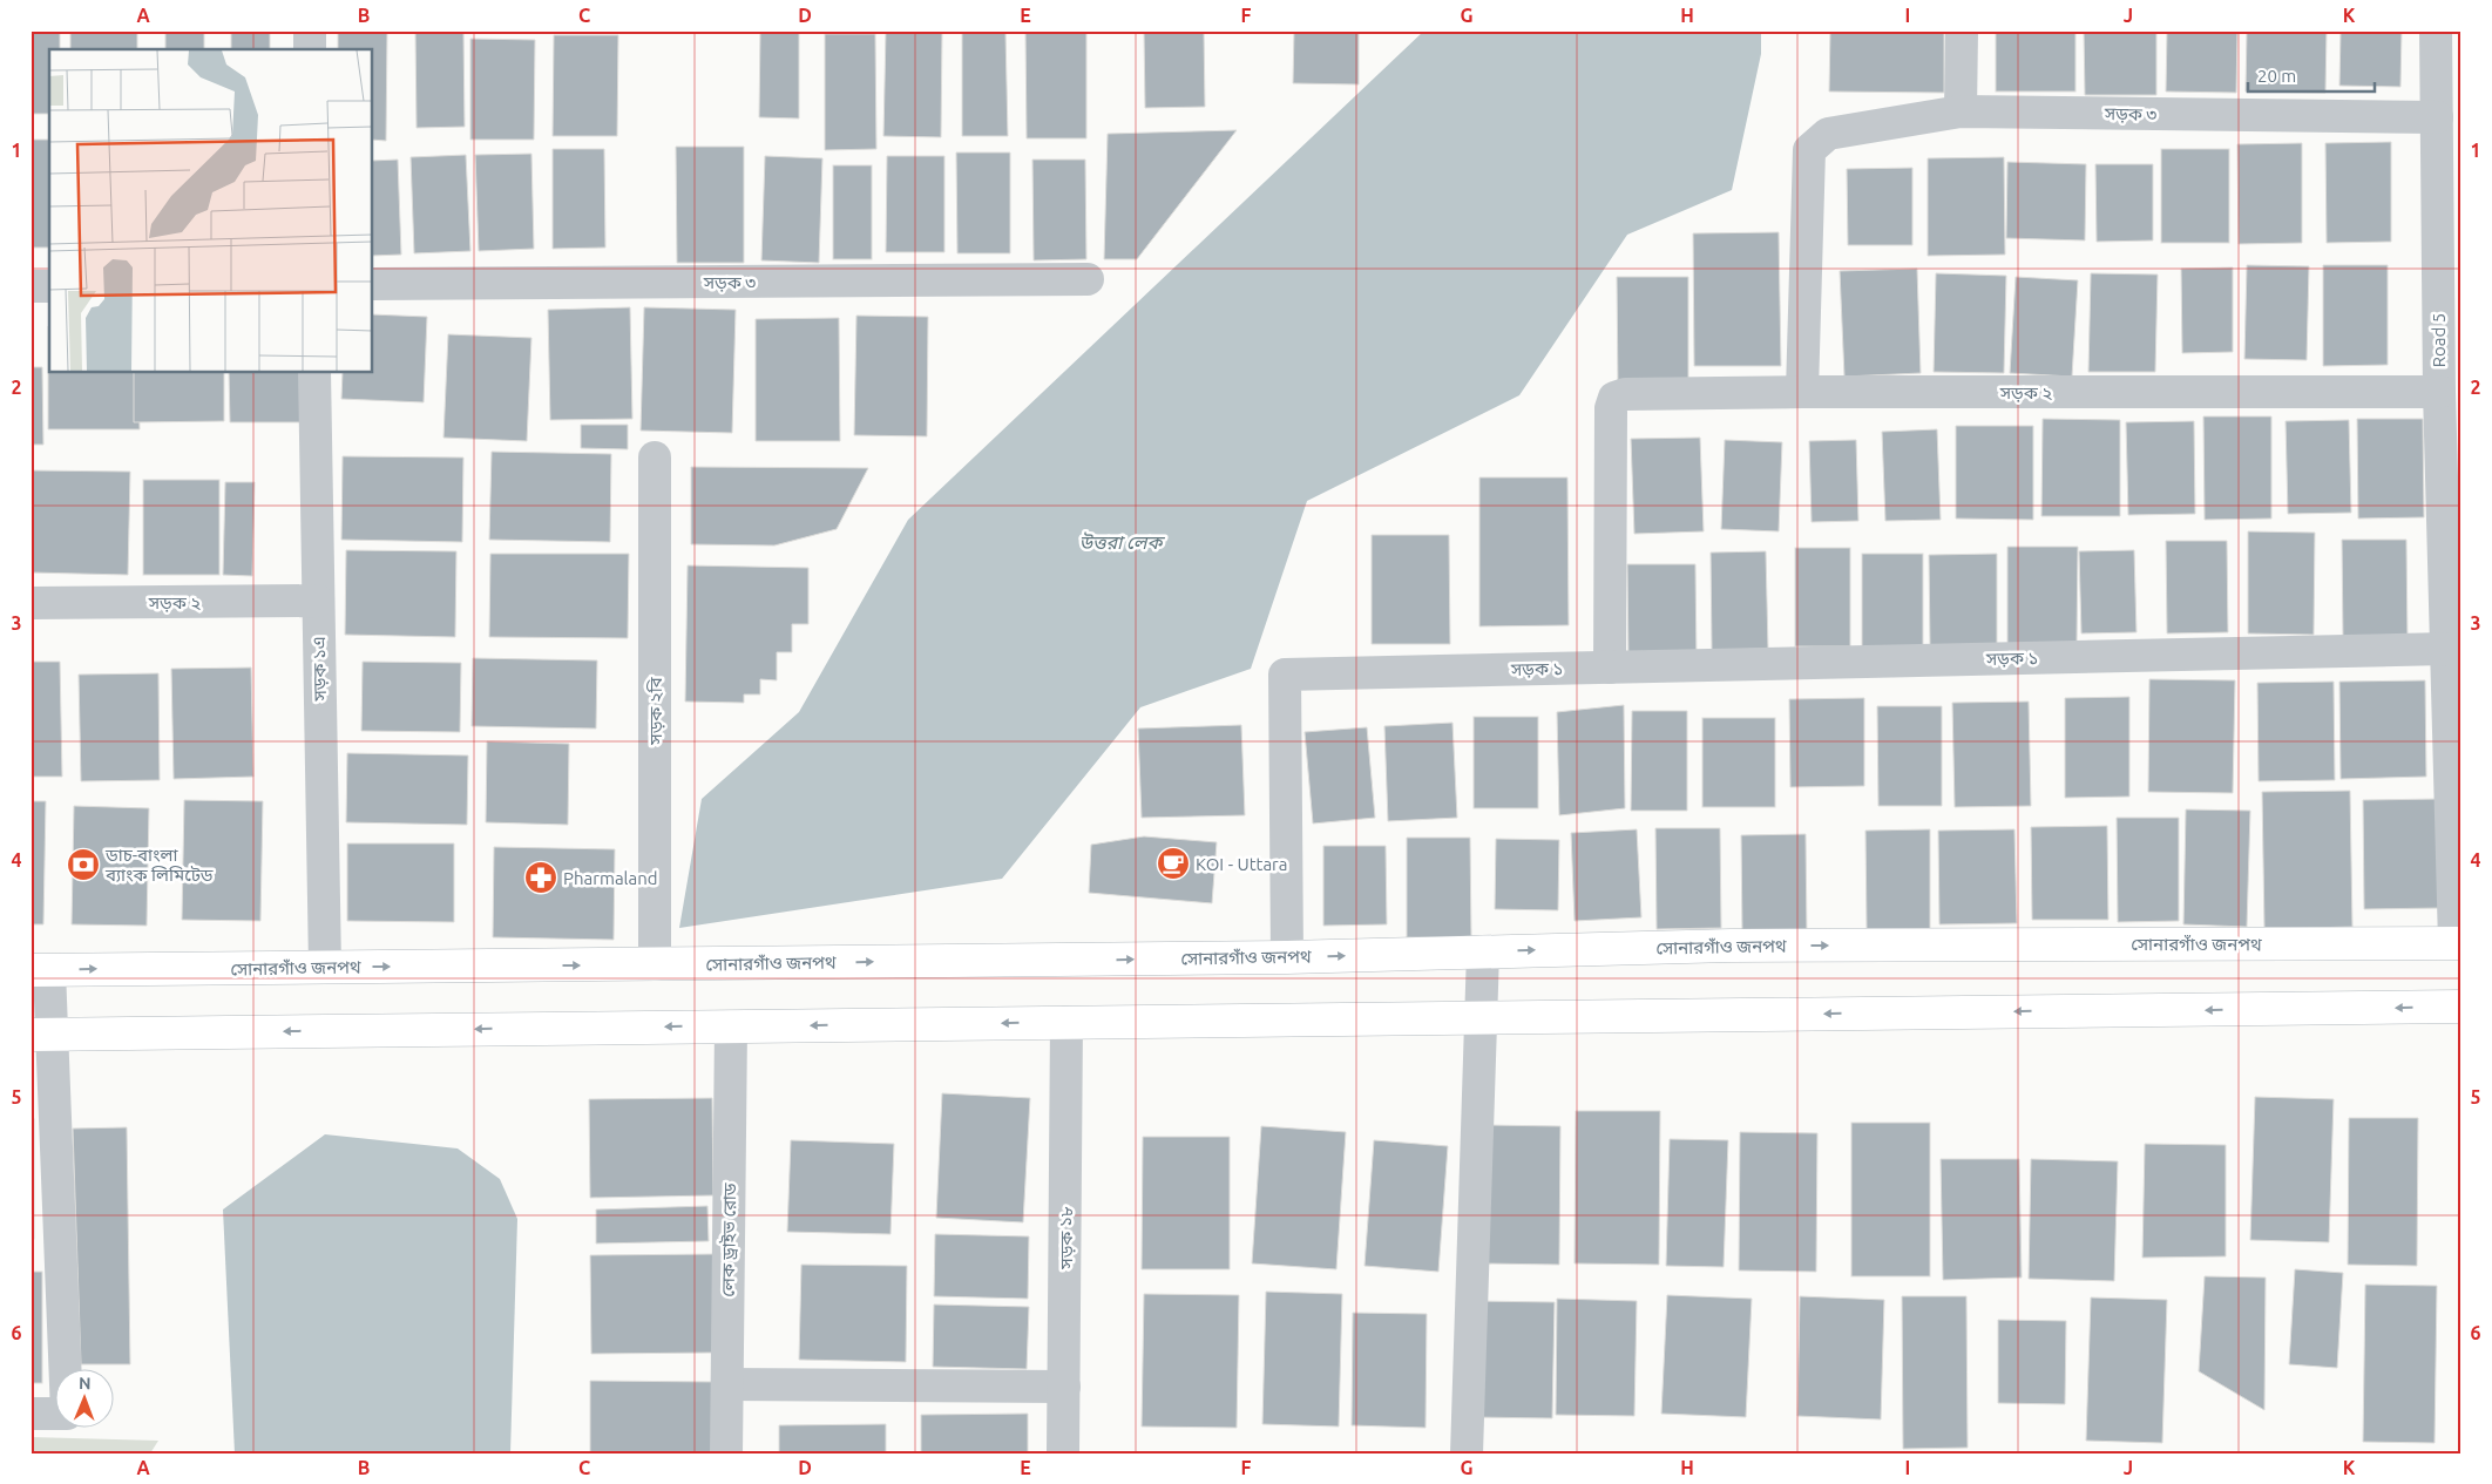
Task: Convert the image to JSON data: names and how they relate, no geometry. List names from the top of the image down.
{
  "streets": {
    "main road": ["সোনারগাঁও জনপথ"],
    "street": [
      "সড়ক ৩",
      "Road 5",
      "সড়ক ২",
      "সড়ক ১",
      "সড়ক ১এ",
      "সড়ক ২বি",
      "সড়ক ১৮",
      "লেক ড্রাইভ রোড"
    ]
  },
  "crossings": [
    ["সড়ক ৩", "Road 5"],
    ["সড়ক ৩", "সড়ক ২"],
    ["Road 5", "সড়ক ২"],
    ["Road 5", "সড়ক ১"],
    ["সড়ক ২", "সড়ক ১"],
    ["সড়ক ২", "সড়ক ১এ"],
    ["সড়ক ১", "সোনারগাঁও জনপথ"],
    ["সড়ক ১এ", "সোনারগাঁও জনপথ"],
    ["সড়ক ২বি", "সোনারগাঁও জনপথ"]
  ],
  "water": ["উত্তরা লেক"],
  "places": {
    "cafe": ["KOI - Uttara"],
    "bank": ["ডাচ-বাংলা ব্যাংক লিমিটেড"],
    "pharmacy": ["Pharmaland"]
  },
  "scale_bar": "20 m",
  "north": "top",
  "grid": {
    "columns": [
      "A",
      "B",
      "C",
      "D",
      "E",
      "F",
      "G",
      "H",
      "I",
      "J",
      "K"
    ],
    "rows": [
      "1",
      "2",
      "3",
      "4",
      "5",
      "6"
    ]
  }
}
